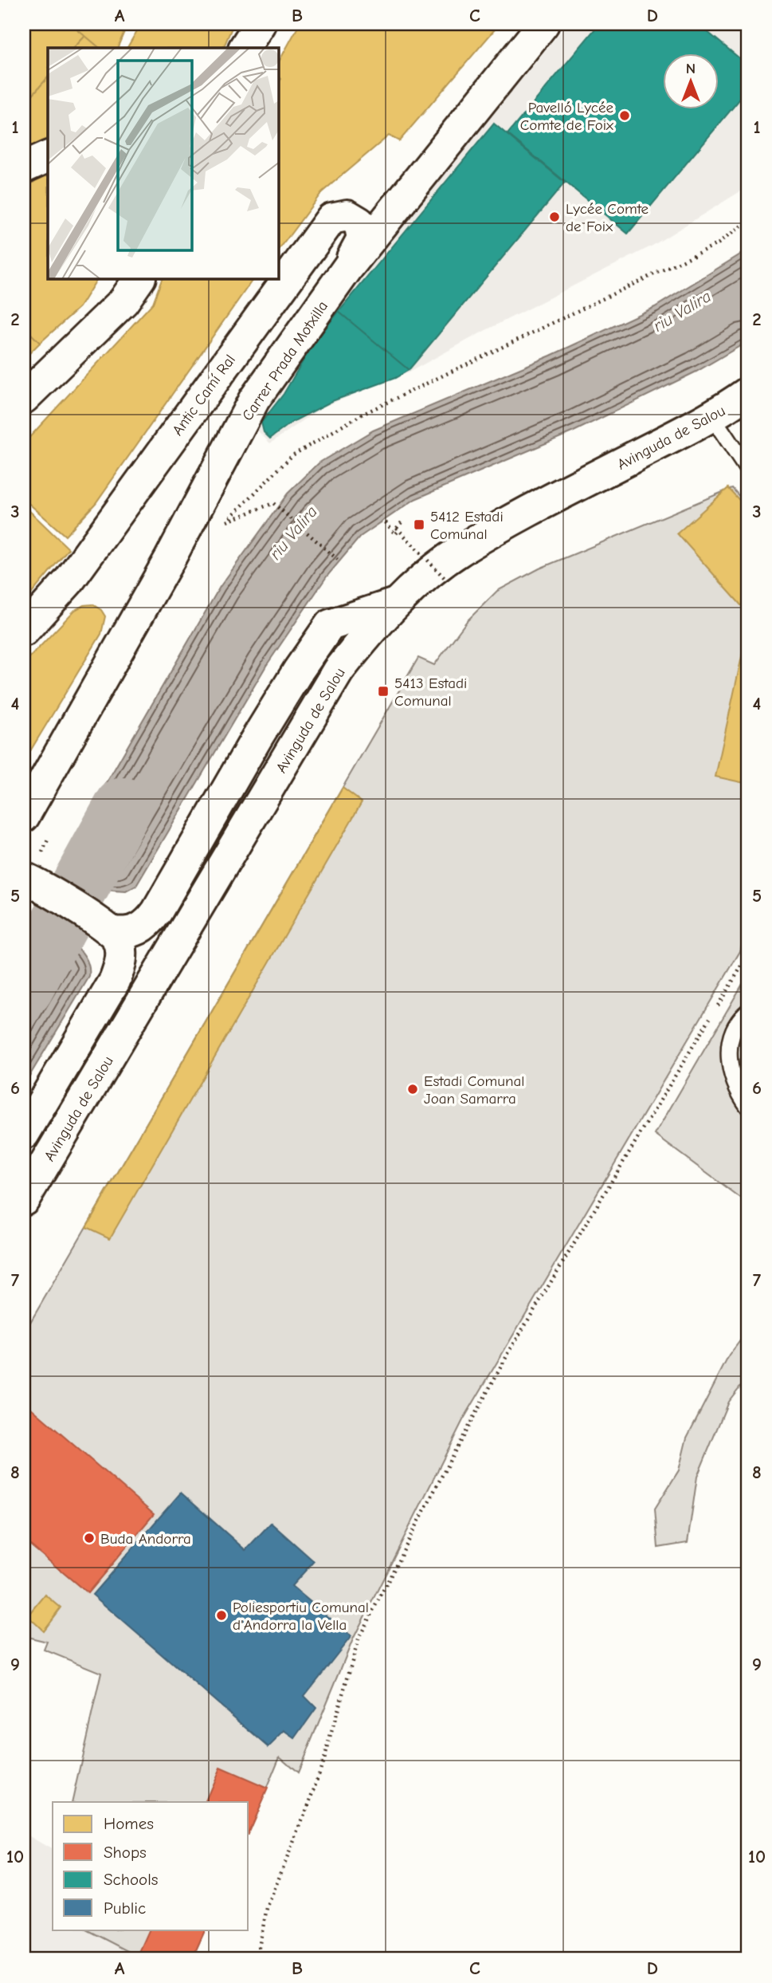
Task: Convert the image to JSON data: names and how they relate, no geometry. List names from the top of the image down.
{
  "streets": {
    "main road": ["Carrer Prada Motxilla", "Antic Camí Ral", "Avinguda de Salou"]
  },
  "crossings": [
    ["Carrer Prada Motxilla", "Antic Camí Ral"]
  ],
  "water": ["riu Valira"],
  "places": {
    "other": [
      "Pavelló Lycée Comte de Foix",
      "Lycée Comte de Foix",
      "Estadi Comunal Joan Samarra",
      "Buda Andorra",
      "Poliesportiu Comunal d'Andorra la Vella"
    ],
    "transit": ["5412 Estadi Comunal", "5413 Estadi Comunal"]
  },
  "legend": [
    "Homes",
    "Shops",
    "Schools",
    "Public"
  ],
  "north": "top",
  "grid": {
    "columns": [
      "A",
      "B",
      "C",
      "D"
    ],
    "rows": [
      "1",
      "2",
      "3",
      "4",
      "5",
      "6",
      "7",
      "8",
      "9",
      "10"
    ]
  }
}
